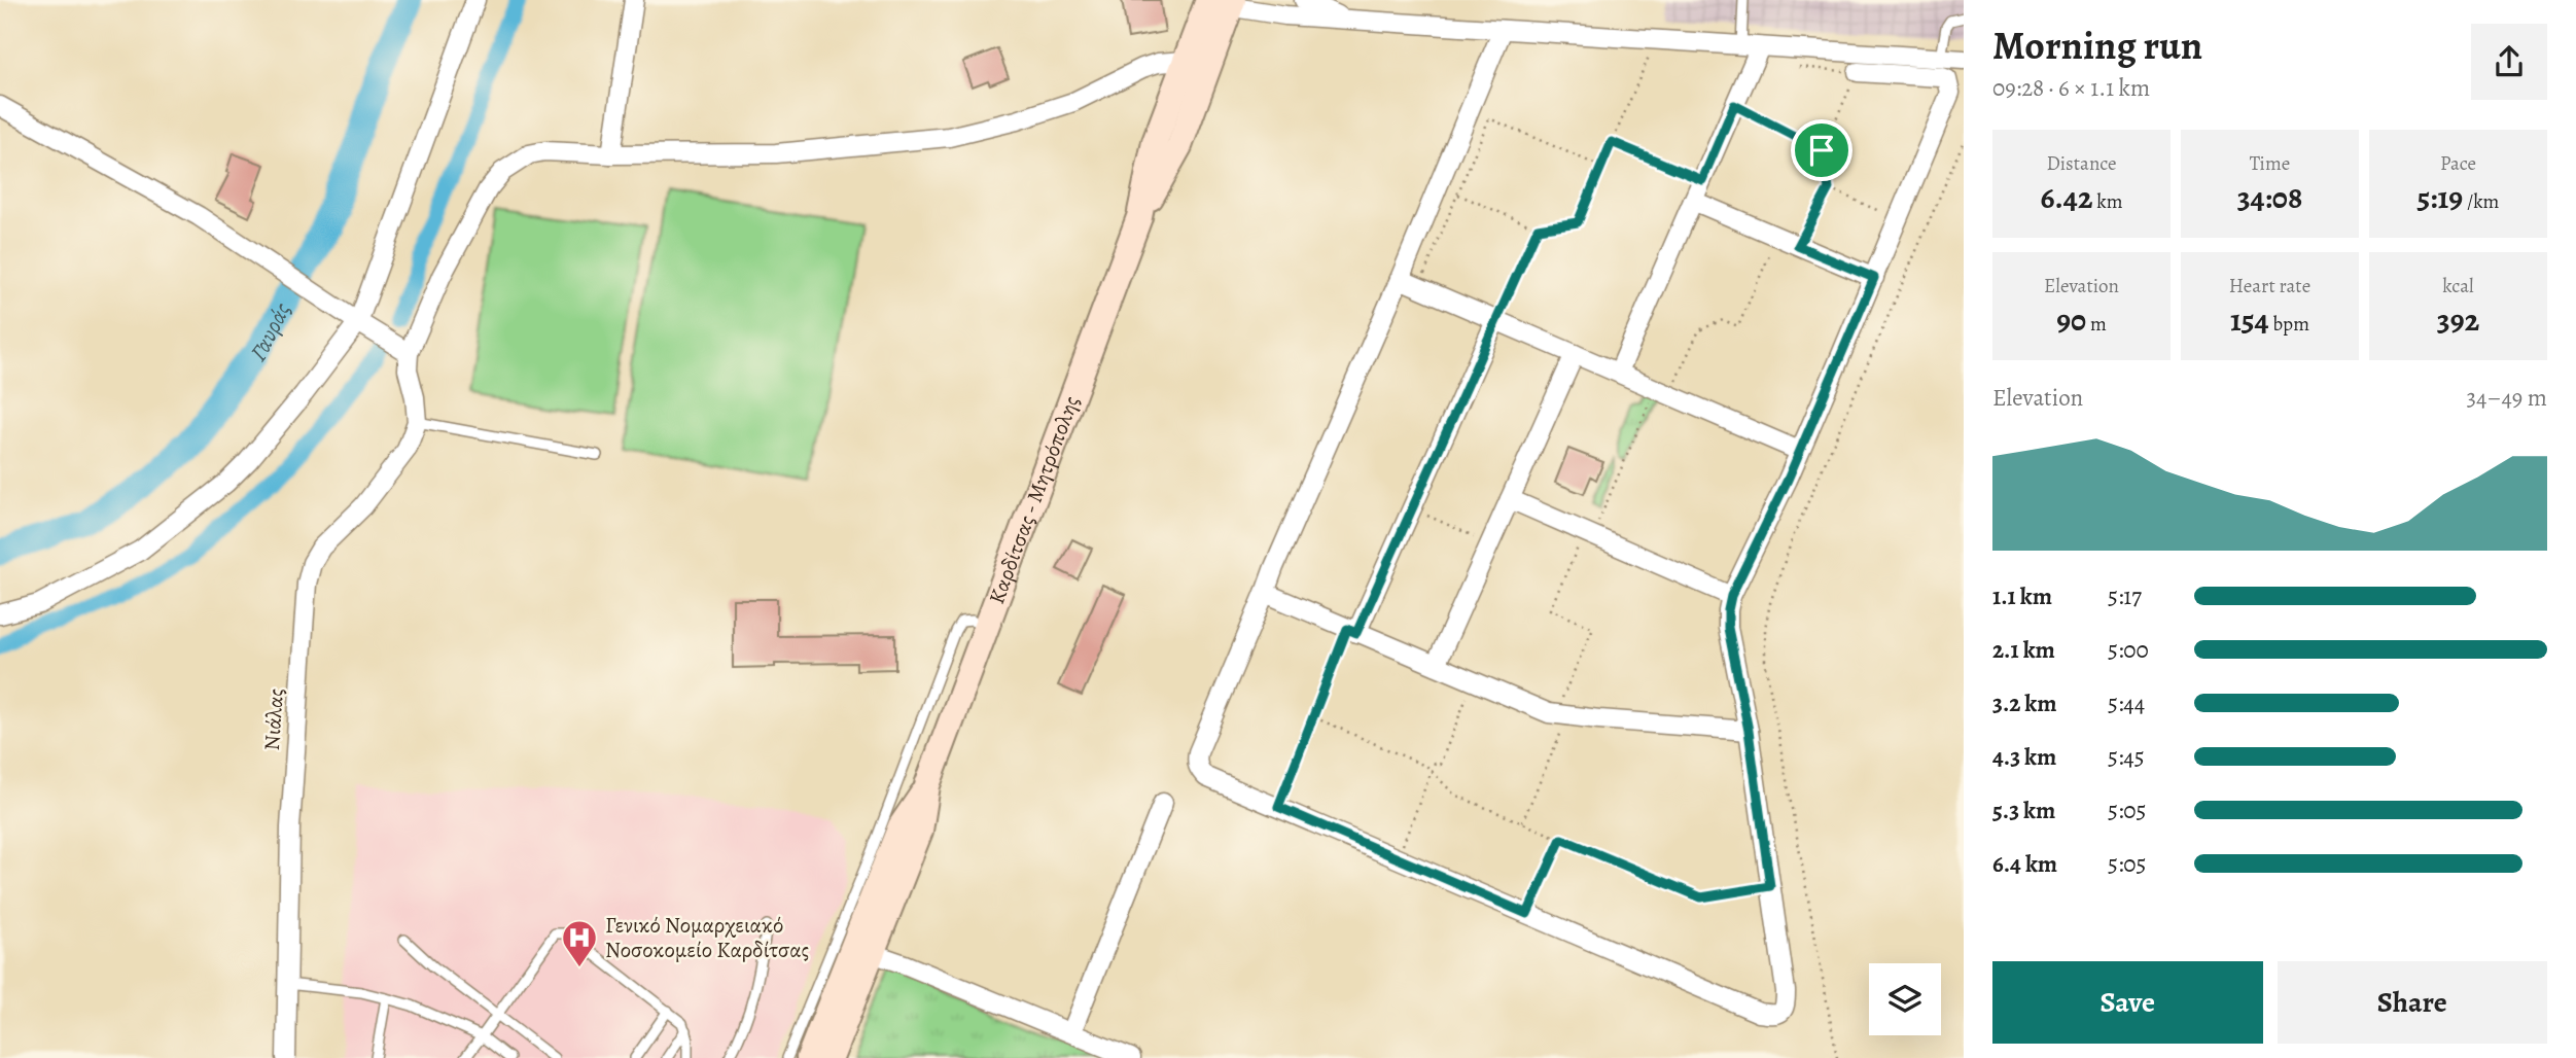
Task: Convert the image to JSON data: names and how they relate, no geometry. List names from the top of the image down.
{
  "streets": {
    "main road": ["Καρδίτσας - Μητρόπολης"],
    "street": ["Νιάλας"]
  },
  "water": ["Γαυράς"],
  "places": {
    "hospital": ["Γενικό Νομαρχειακό Νοσοκομείο Καρδίτσας"]
  },
  "page": {
    "heading": ["Morning run", "09:28 · 6 × 1.1 km"],
    "stats": [
      ["Distance", "6.42 km"],
      ["Time", "34:08"],
      ["Pace", "5:19 /km"],
      ["Elevation", "90 m"],
      ["Heart rate", "154 bpm"],
      ["kcal", "392"]
    ],
    "chart": ["Elevation", "34–49 m"],
    "list": [
      {
        "name": "1.1 km",
        "note": "5:17"
      },
      {
        "name": "2.1 km",
        "note": "5:00"
      },
      {
        "name": "3.2 km",
        "note": "5:44"
      },
      {
        "name": "4.3 km",
        "note": "5:45"
      },
      {
        "name": "5.3 km",
        "note": "5:05"
      },
      {
        "name": "6.4 km",
        "note": "5:05"
      }
    ],
    "buttons": ["Save", "Share"]
  }
}
